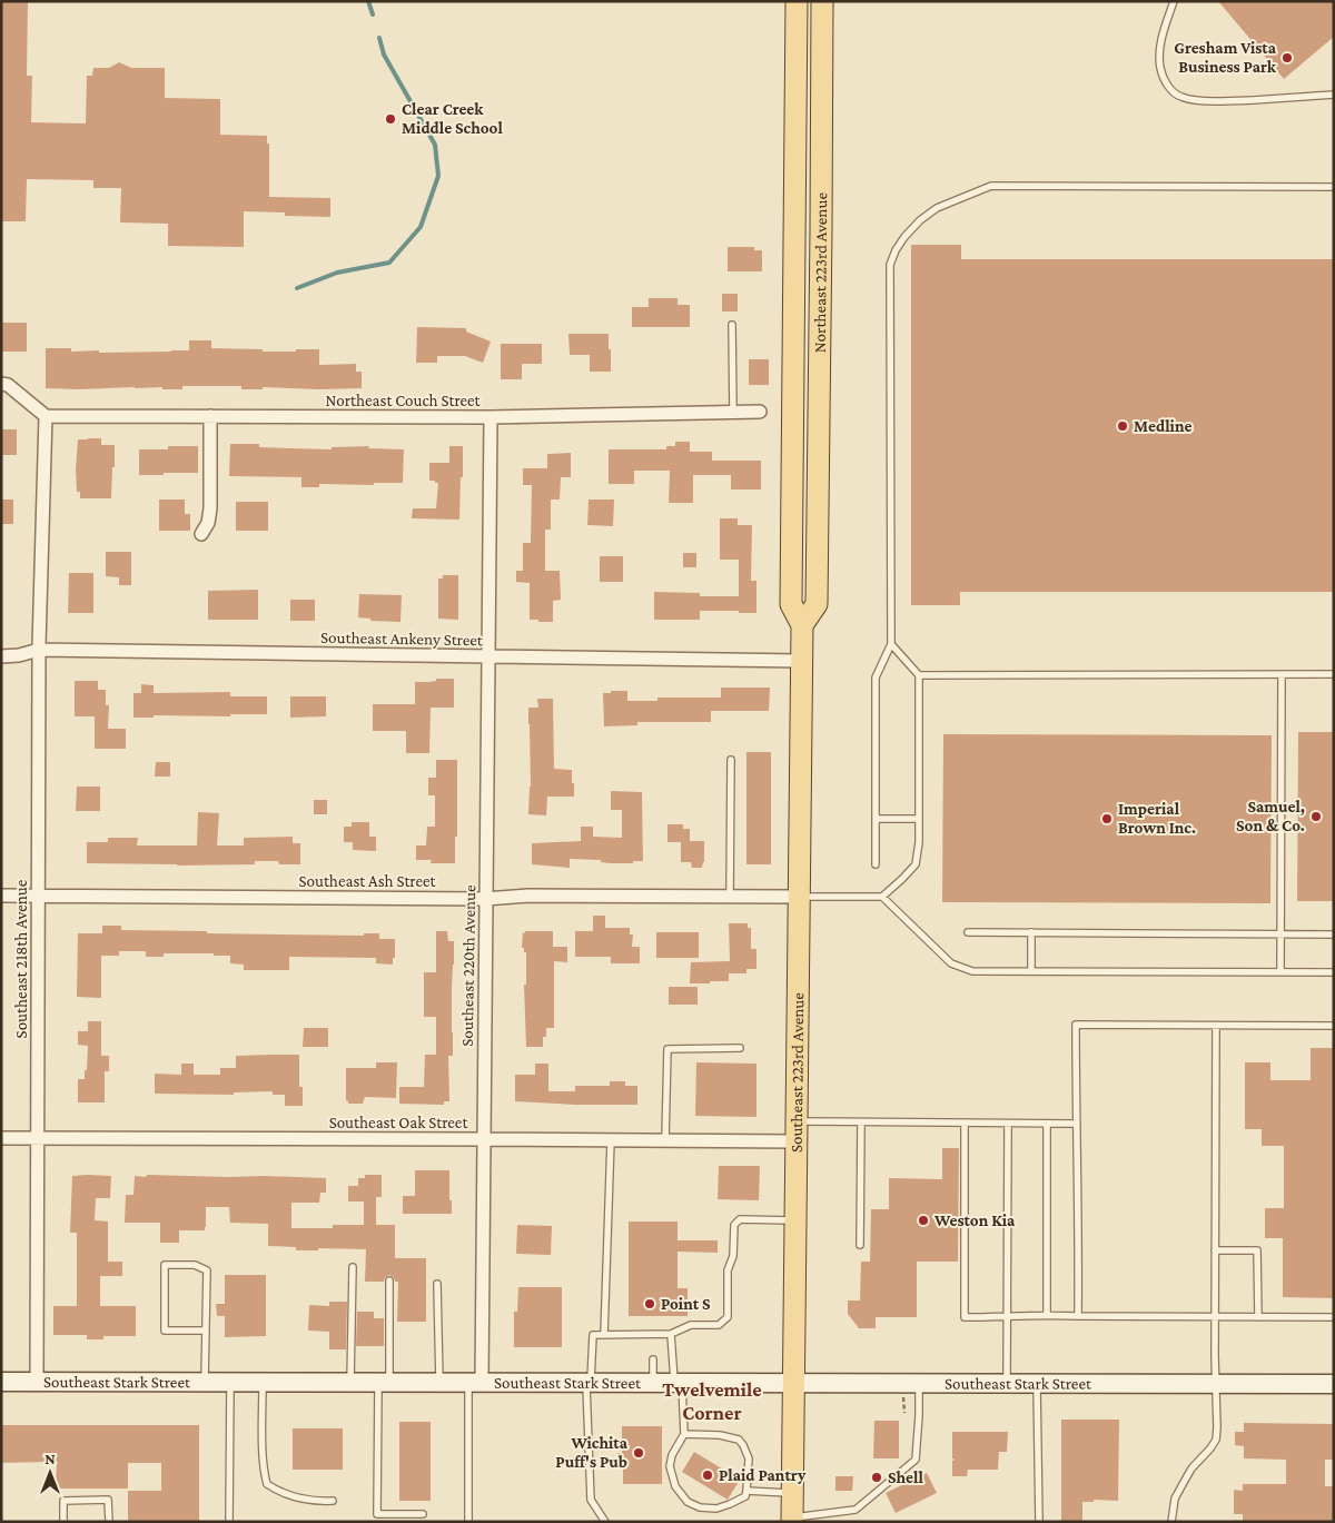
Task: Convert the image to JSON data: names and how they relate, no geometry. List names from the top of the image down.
{
  "streets": {
    "main road": ["Northeast 223rd Avenue", "Southeast 223rd Avenue", "Southeast Stark Street"],
    "street": [
      "Northeast Couch Street",
      "Southeast Ankeny Street",
      "Southeast Ash Street",
      "Southeast 218th Avenue",
      "Southeast 220th Avenue",
      "Southeast Oak Street"
    ]
  },
  "crossings": [
    ["Northeast 223rd Avenue", "Southeast 223rd Avenue"],
    ["Northeast Couch Street", "Southeast 218th Avenue"],
    ["Northeast Couch Street", "Southeast 220th Avenue"],
    ["Southeast Ankeny Street", "Southeast 218th Avenue"],
    ["Southeast Ankeny Street", "Southeast 220th Avenue"],
    ["Southeast Ankeny Street", "Southeast 223rd Avenue"],
    ["Southeast Ash Street", "Southeast 218th Avenue"],
    ["Southeast Ash Street", "Southeast 220th Avenue"],
    ["Southeast Ash Street", "Southeast 223rd Avenue"],
    ["Southeast 218th Avenue", "Southeast Oak Street"],
    ["Southeast 218th Avenue", "Southeast Stark Street"],
    ["Southeast 220th Avenue", "Southeast Oak Street"],
    ["Southeast 220th Avenue", "Southeast Stark Street"],
    ["Southeast 223rd Avenue", "Southeast Oak Street"],
    ["Southeast 223rd Avenue", "Southeast Stark Street"]
  ],
  "districts": ["Twelvemile Corner"],
  "places": [
    "Gresham Vista Business Park",
    "Clear Creek Middle School",
    "Medline",
    "Samuel, Son & Co.",
    "Imperial Brown Inc.",
    "Weston Kia",
    "Point S",
    "Wichita Puff's Pub",
    "Plaid Pantry",
    "Shell"
  ],
  "north": "top"
}
